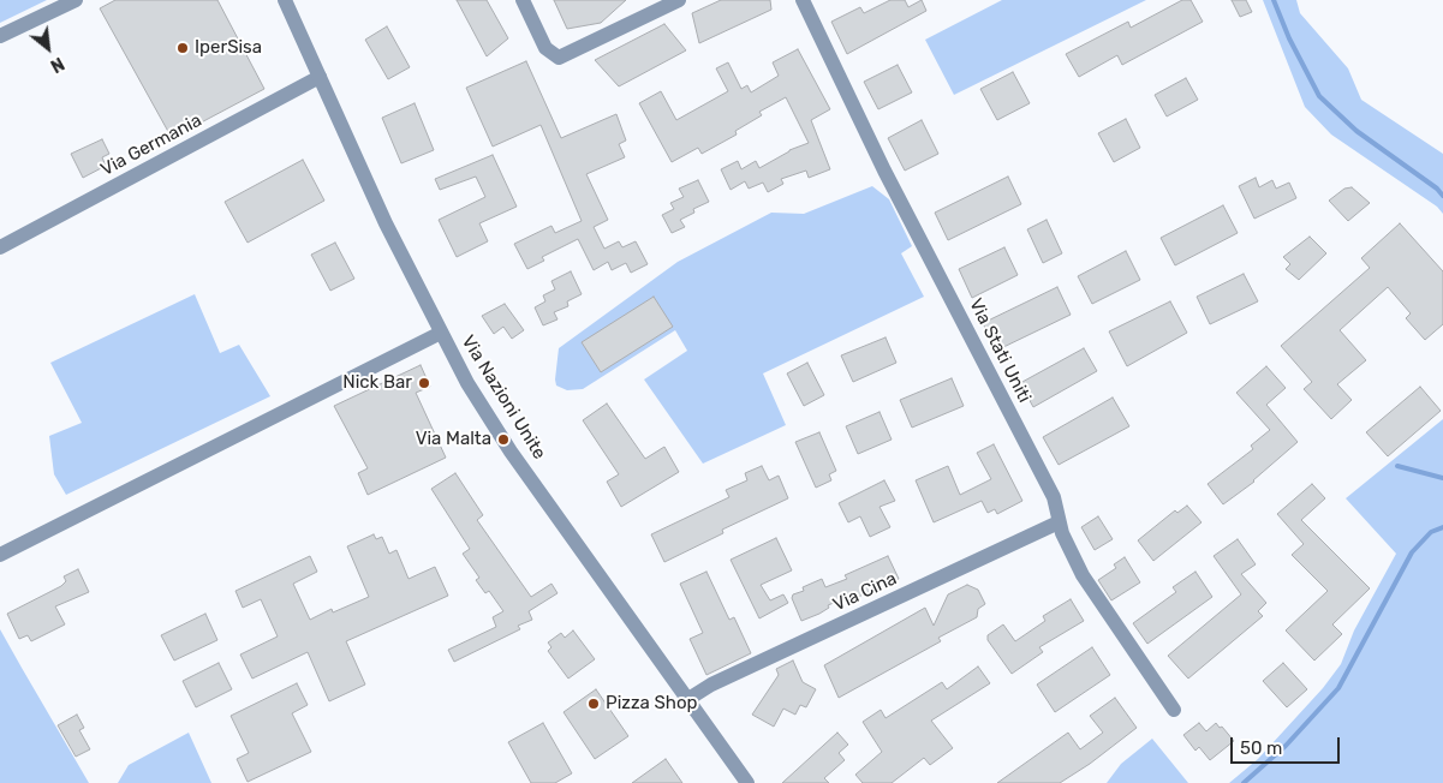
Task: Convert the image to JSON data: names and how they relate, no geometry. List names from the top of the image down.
{
  "streets": {
    "street": [
      "Via Germania",
      "Via Stati Uniti",
      "Via Nazioni Unite",
      "Via Cina"
    ]
  },
  "crossings": [
    ["Via Germania", "Via Nazioni Unite"],
    ["Via Stati Uniti", "Via Cina"],
    ["Via Nazioni Unite", "Via Cina"]
  ],
  "places": [
    "IperSisa",
    "Nick Bar",
    "Via Malta",
    "Pizza Shop"
  ],
  "scale_bar": "50 m",
  "north": "bottom right"
}
